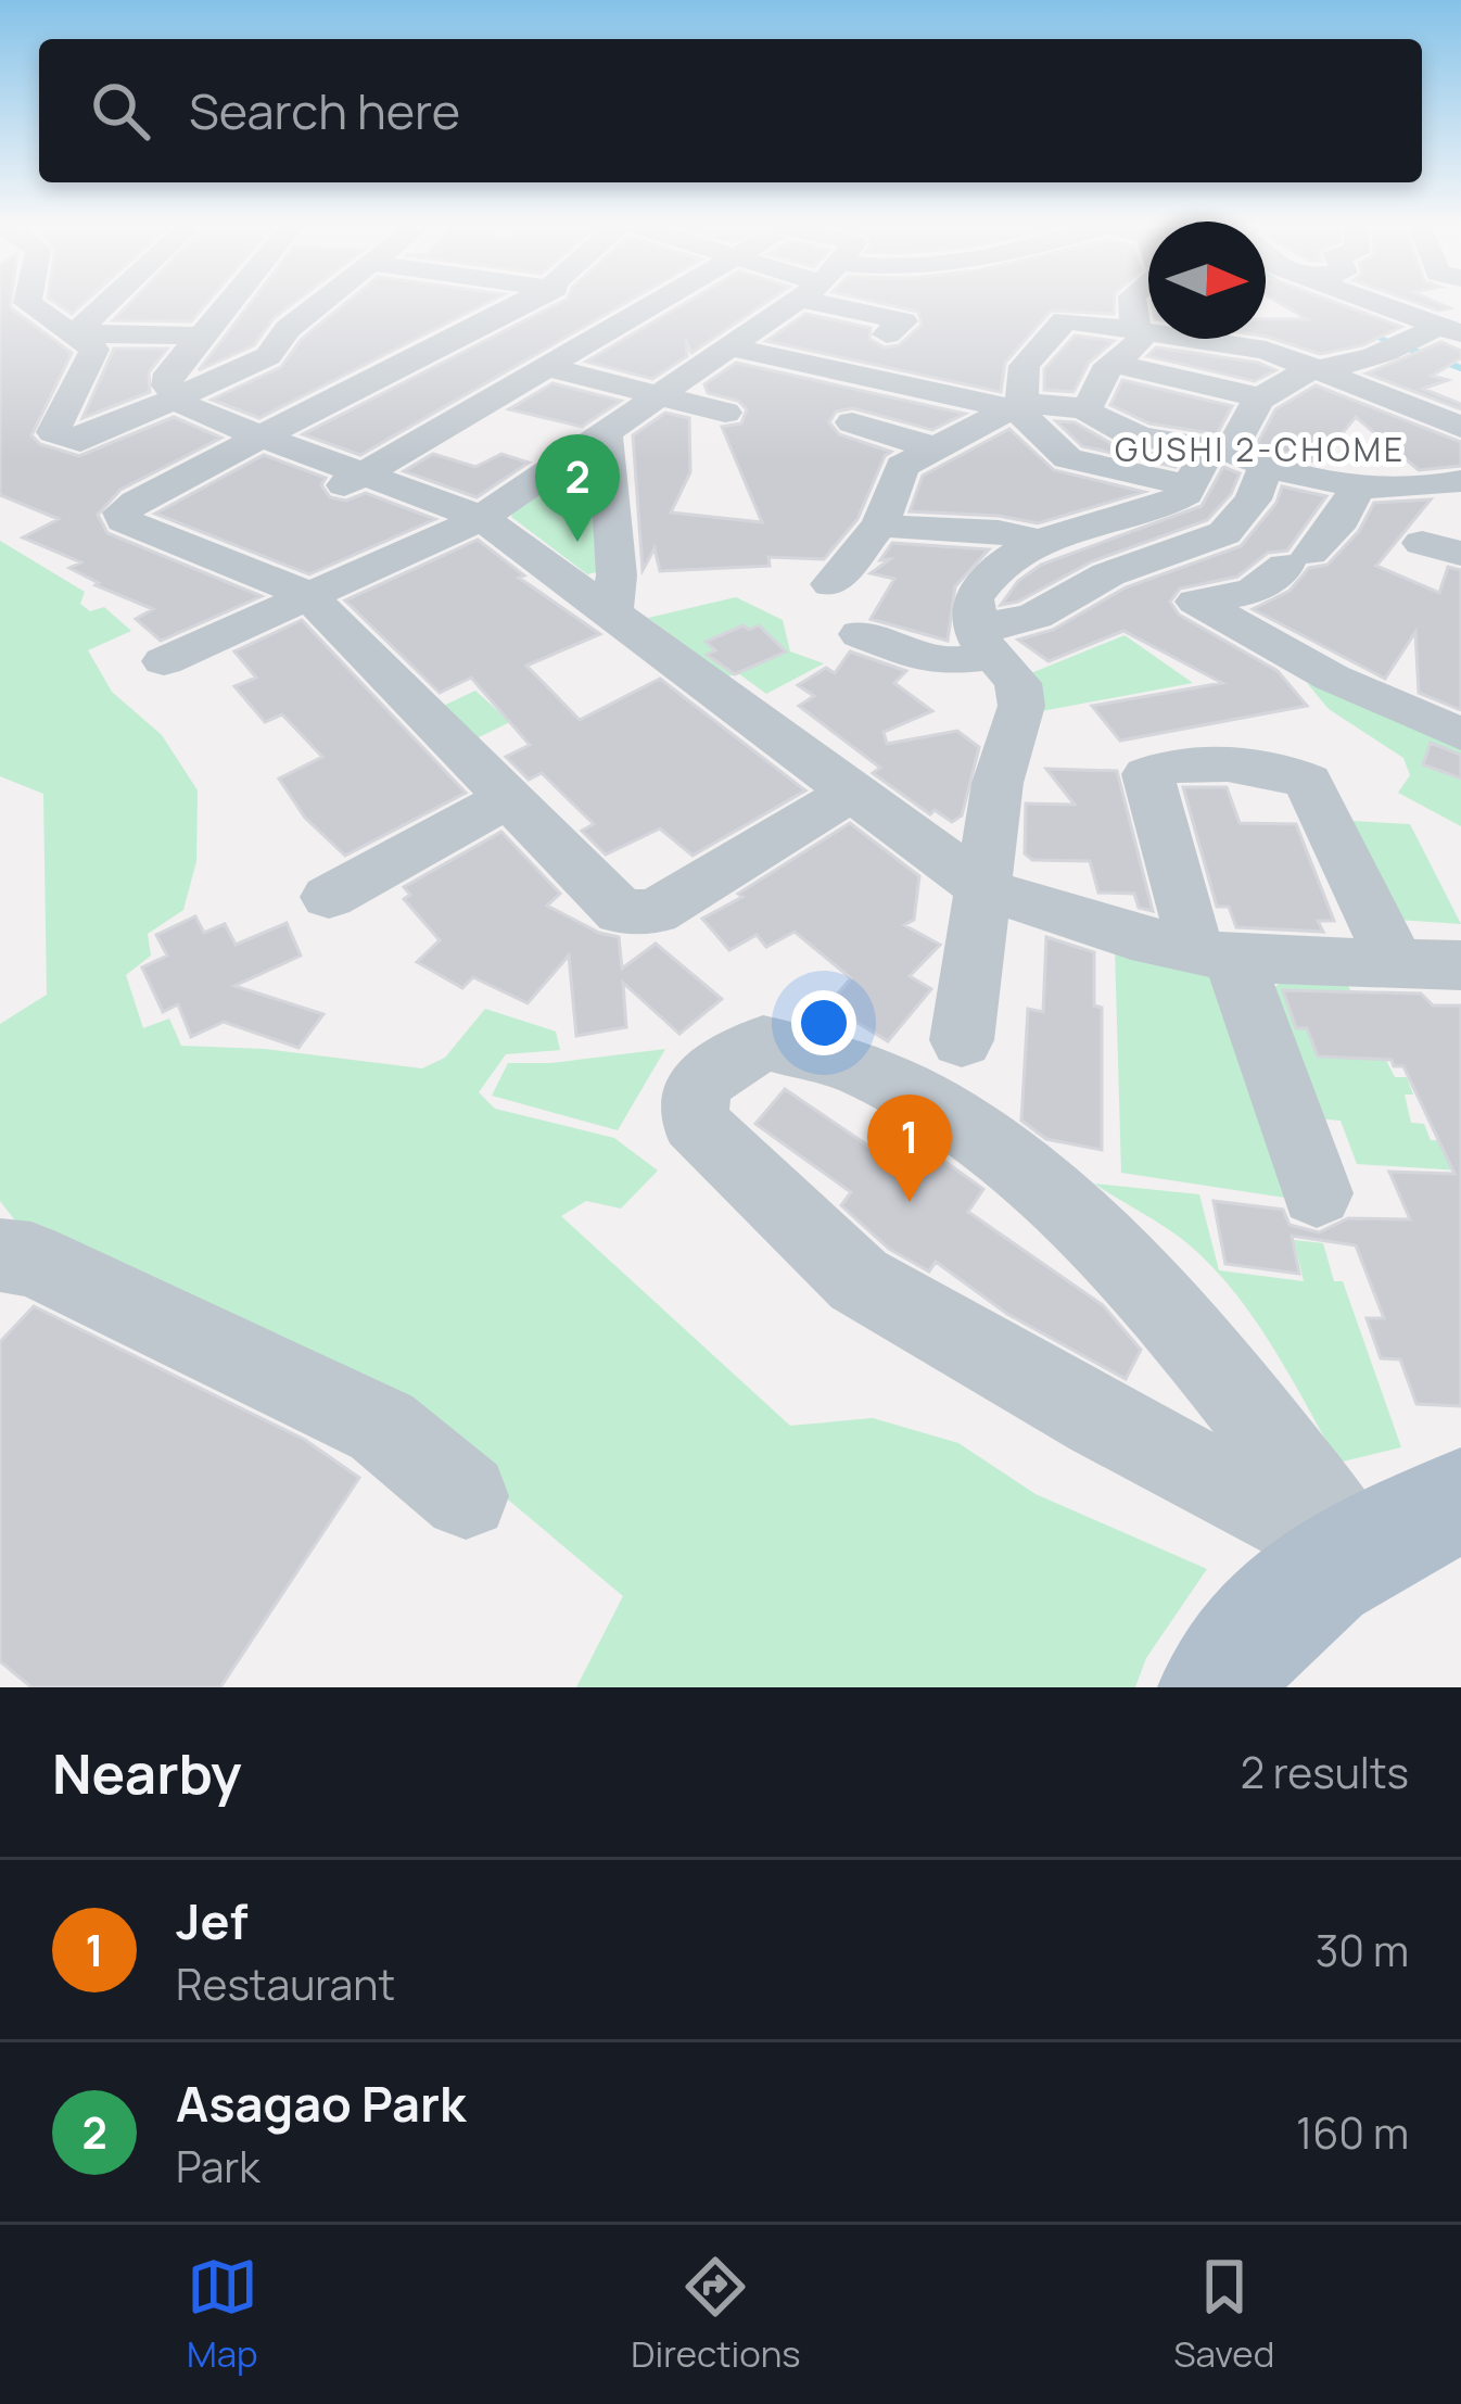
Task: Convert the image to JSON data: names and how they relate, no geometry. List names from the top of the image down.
{
  "districts": ["GUSHI 2-CHOME"],
  "north": "right",
  "page": {
    "search": "Search here",
    "pins": ["2", "1"],
    "heading": ["Nearby", "2 results"],
    "list": [
      {
        "mark": "1",
        "name": "Jef",
        "note": "Restaurant",
        "value": "30 m"
      },
      {
        "mark": "2",
        "name": "Asagao Park",
        "note": "Park",
        "value": "160 m"
      }
    ],
    "nav": ["Map", "Directions", "Saved"]
  }
}
